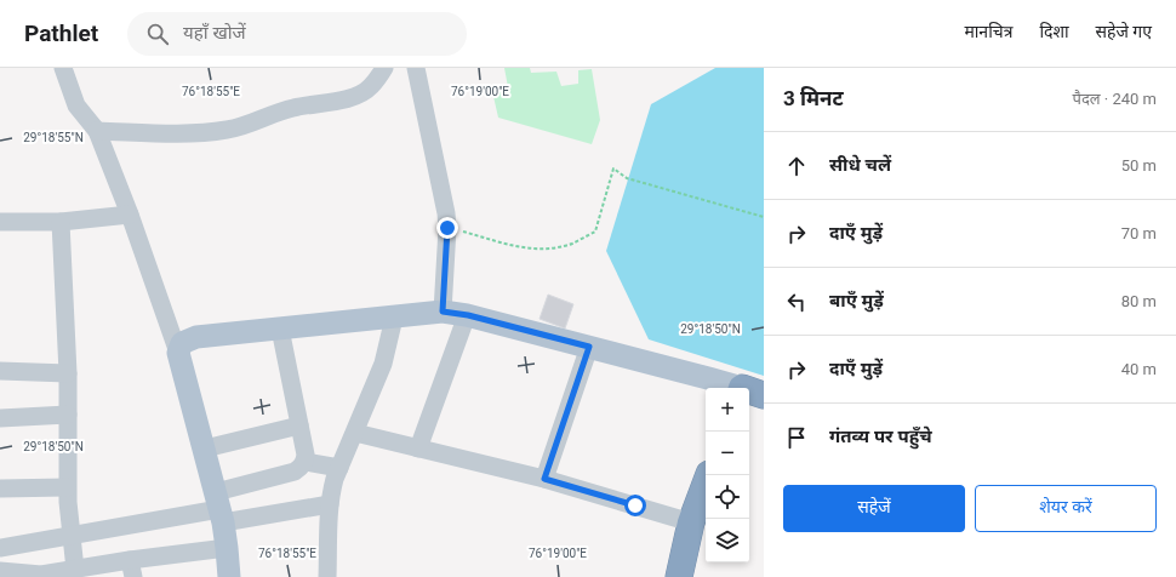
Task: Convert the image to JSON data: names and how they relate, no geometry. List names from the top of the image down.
{
  "page": {
    "header": "Pathlet",
    "search": "यहाँ खोजें",
    "nav": ["मानचित्र", "दिशा", "सहेजे गए"],
    "heading": ["3 मिनट", "पैदल · 240 m"],
    "list": [
      ["सीधे चलें", "50 m"],
      ["दाएँ मुड़ें", "70 m"],
      ["बाएँ मुड़ें", "80 m"],
      ["दाएँ मुड़ें", "40 m"],
      "गंतव्य पर पहुँचे"
    ],
    "map_buttons": ["+", "−"],
    "buttons": ["सहेजें", "शेयर करें"]
  },
  "coordinates": [
    "76°18'55\"E",
    "76°19'00\"E",
    "29°18'55\"N",
    "29°18'50\"N"
  ]
}
